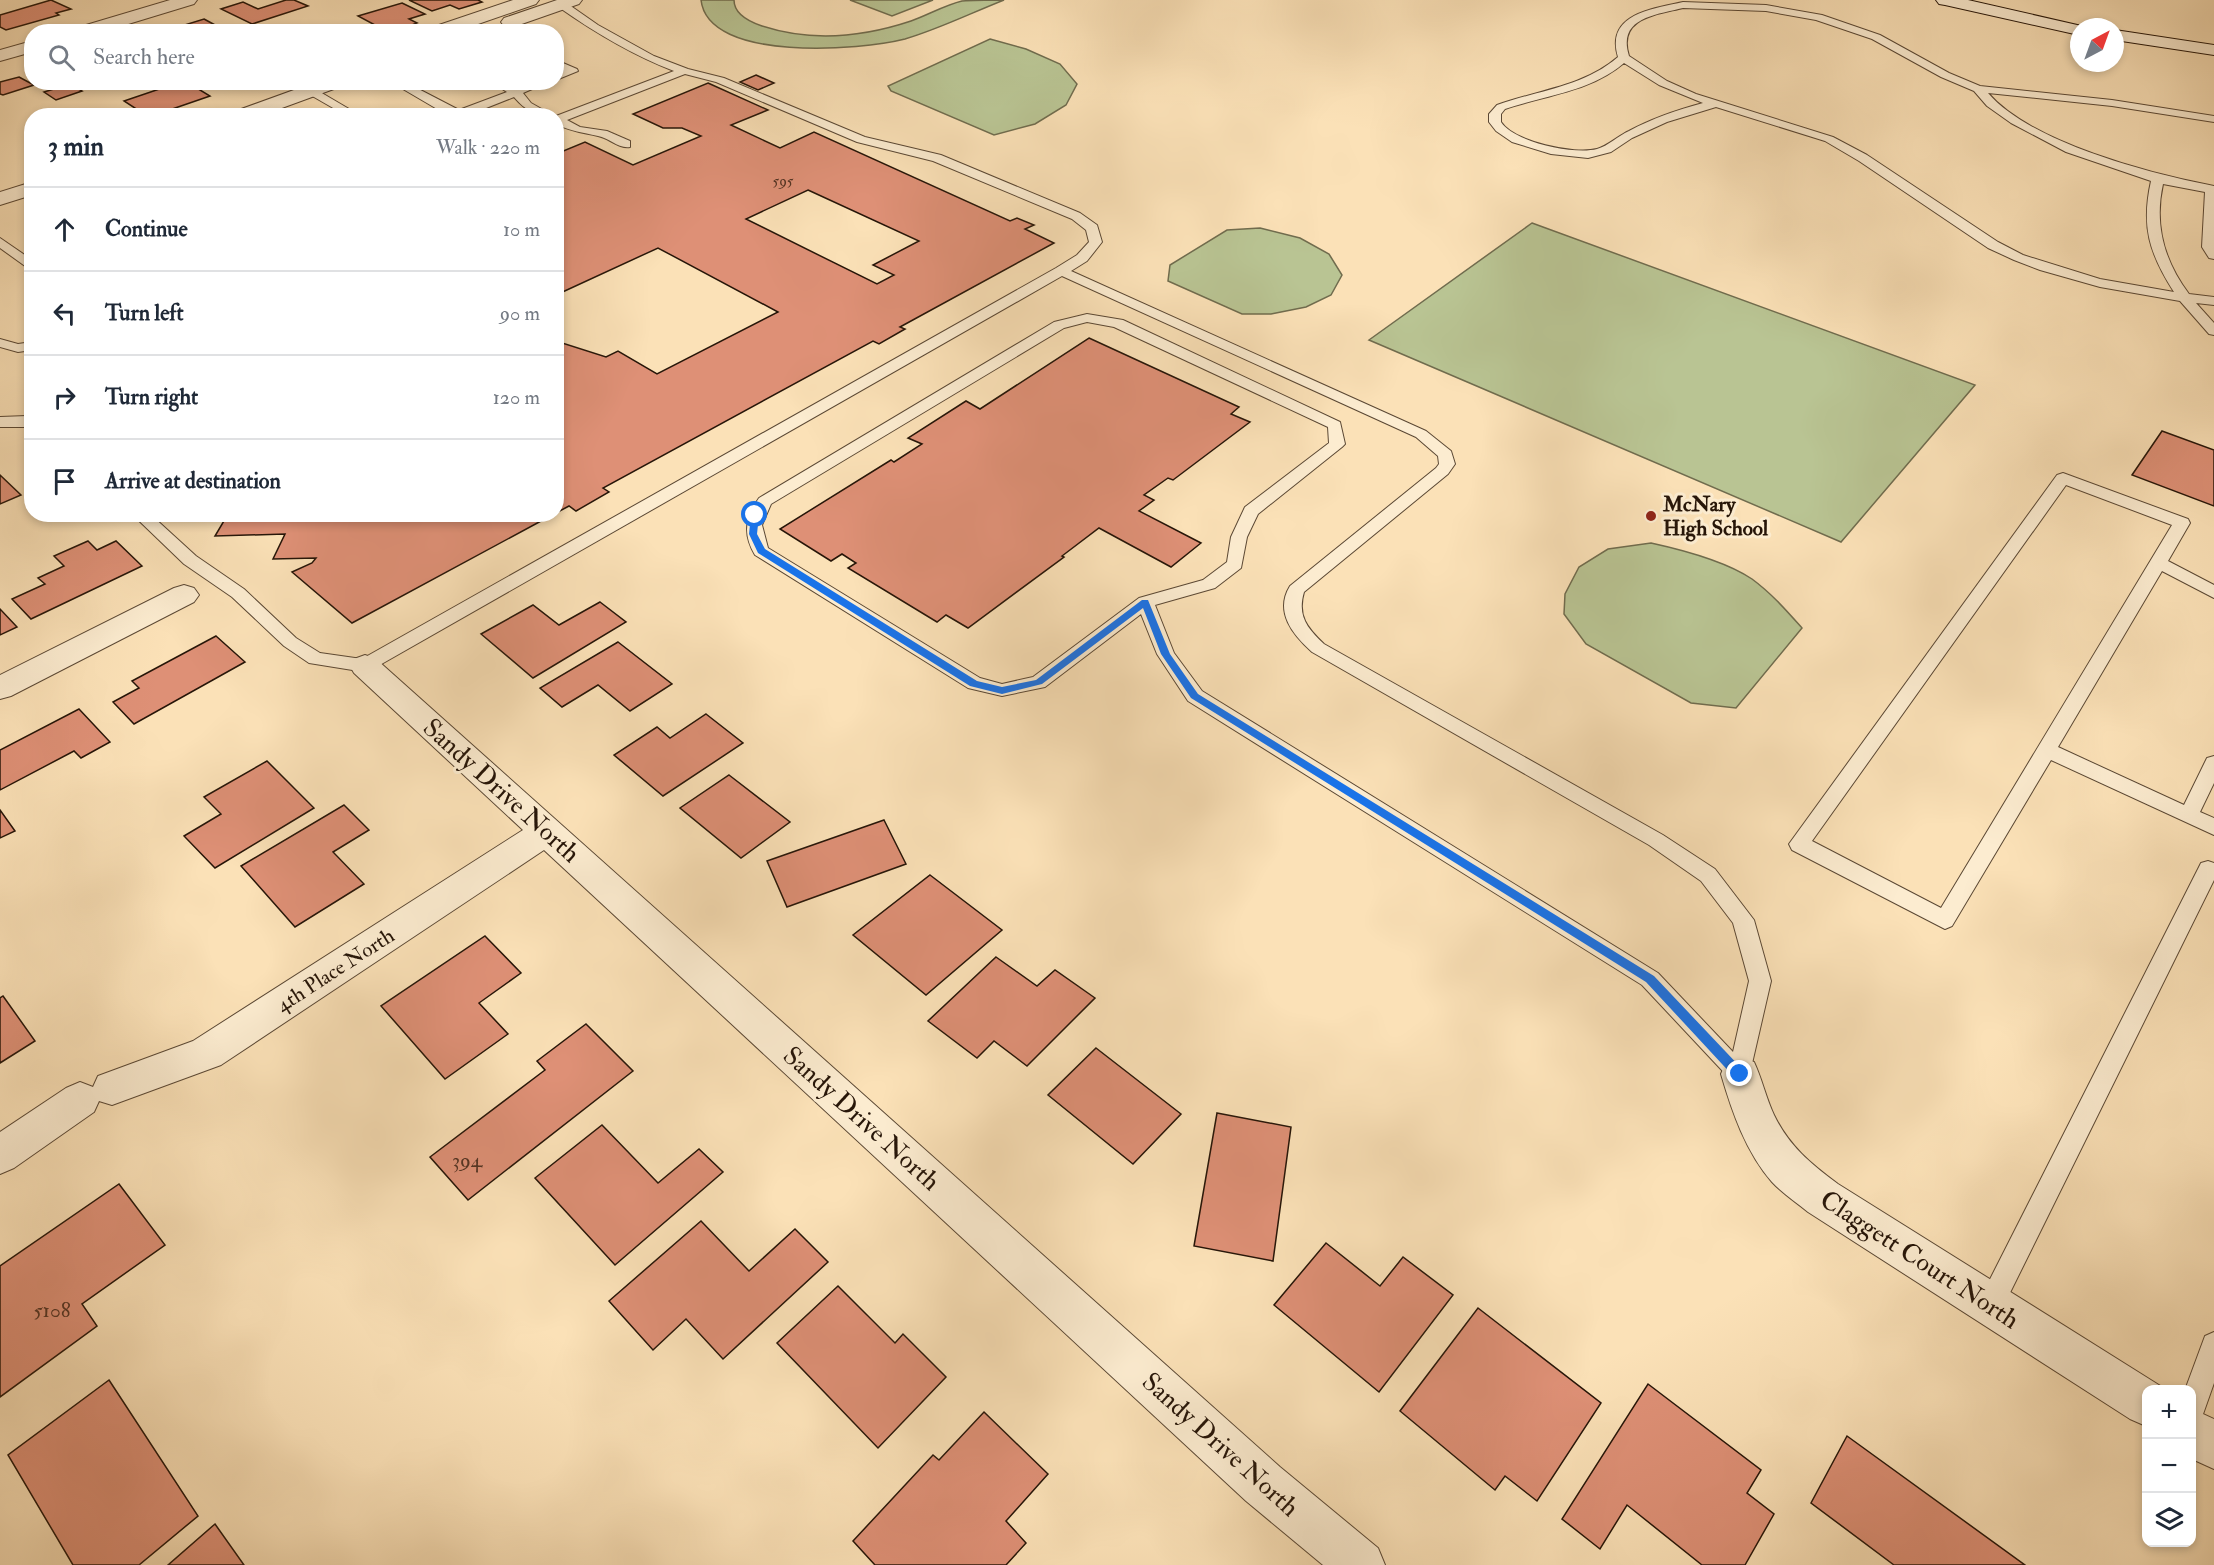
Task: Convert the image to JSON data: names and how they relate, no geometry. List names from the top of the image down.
{
  "streets": {
    "street": ["Sandy Drive North", "4th Place North", "Claggett Court North"]
  },
  "crossings": [
    ["Sandy Drive North", "4th Place North"]
  ],
  "places": ["McNary High School"],
  "house_numbers": ["595", "394", "5108"],
  "north": "top right",
  "page": {
    "search": "Search here",
    "heading": ["3 min", "Walk · 220 m"],
    "list": [
      ["Continue", "10 m"],
      ["Turn left", "90 m"],
      ["Turn right", "120 m"],
      "Arrive at destination"
    ],
    "map_buttons": ["+", "−"]
  }
}
